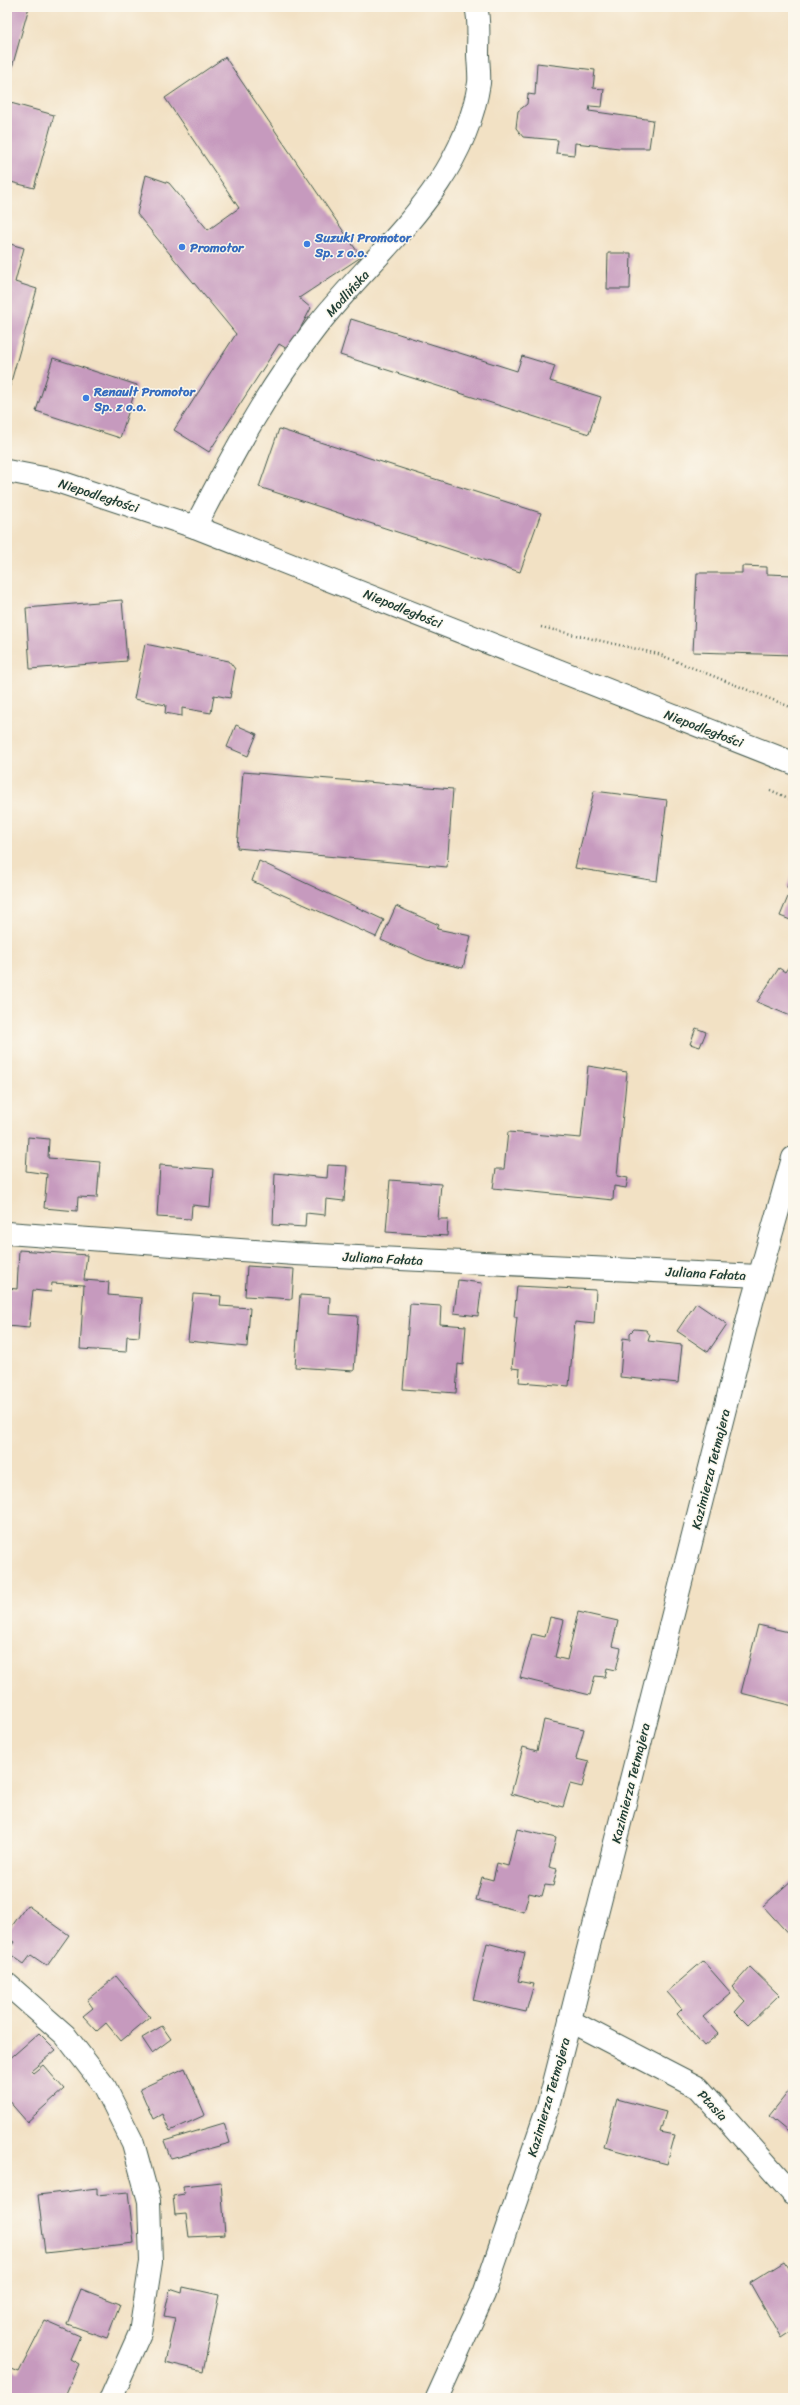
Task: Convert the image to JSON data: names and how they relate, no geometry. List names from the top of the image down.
{
  "streets": {
    "street": [
      "Modlińska",
      "Niepodległości",
      "Juliana Fałata",
      "Kazimierza Tetmajera",
      "Ptasia"
    ]
  },
  "crossings": [
    ["Modlińska", "Niepodległości"],
    ["Juliana Fałata", "Kazimierza Tetmajera"],
    ["Kazimierza Tetmajera", "Ptasia"]
  ],
  "places": ["Suzuki Promotor Sp. z o.o.", "Promotor", "Renault Promotor Sp. z o.o."]
}
